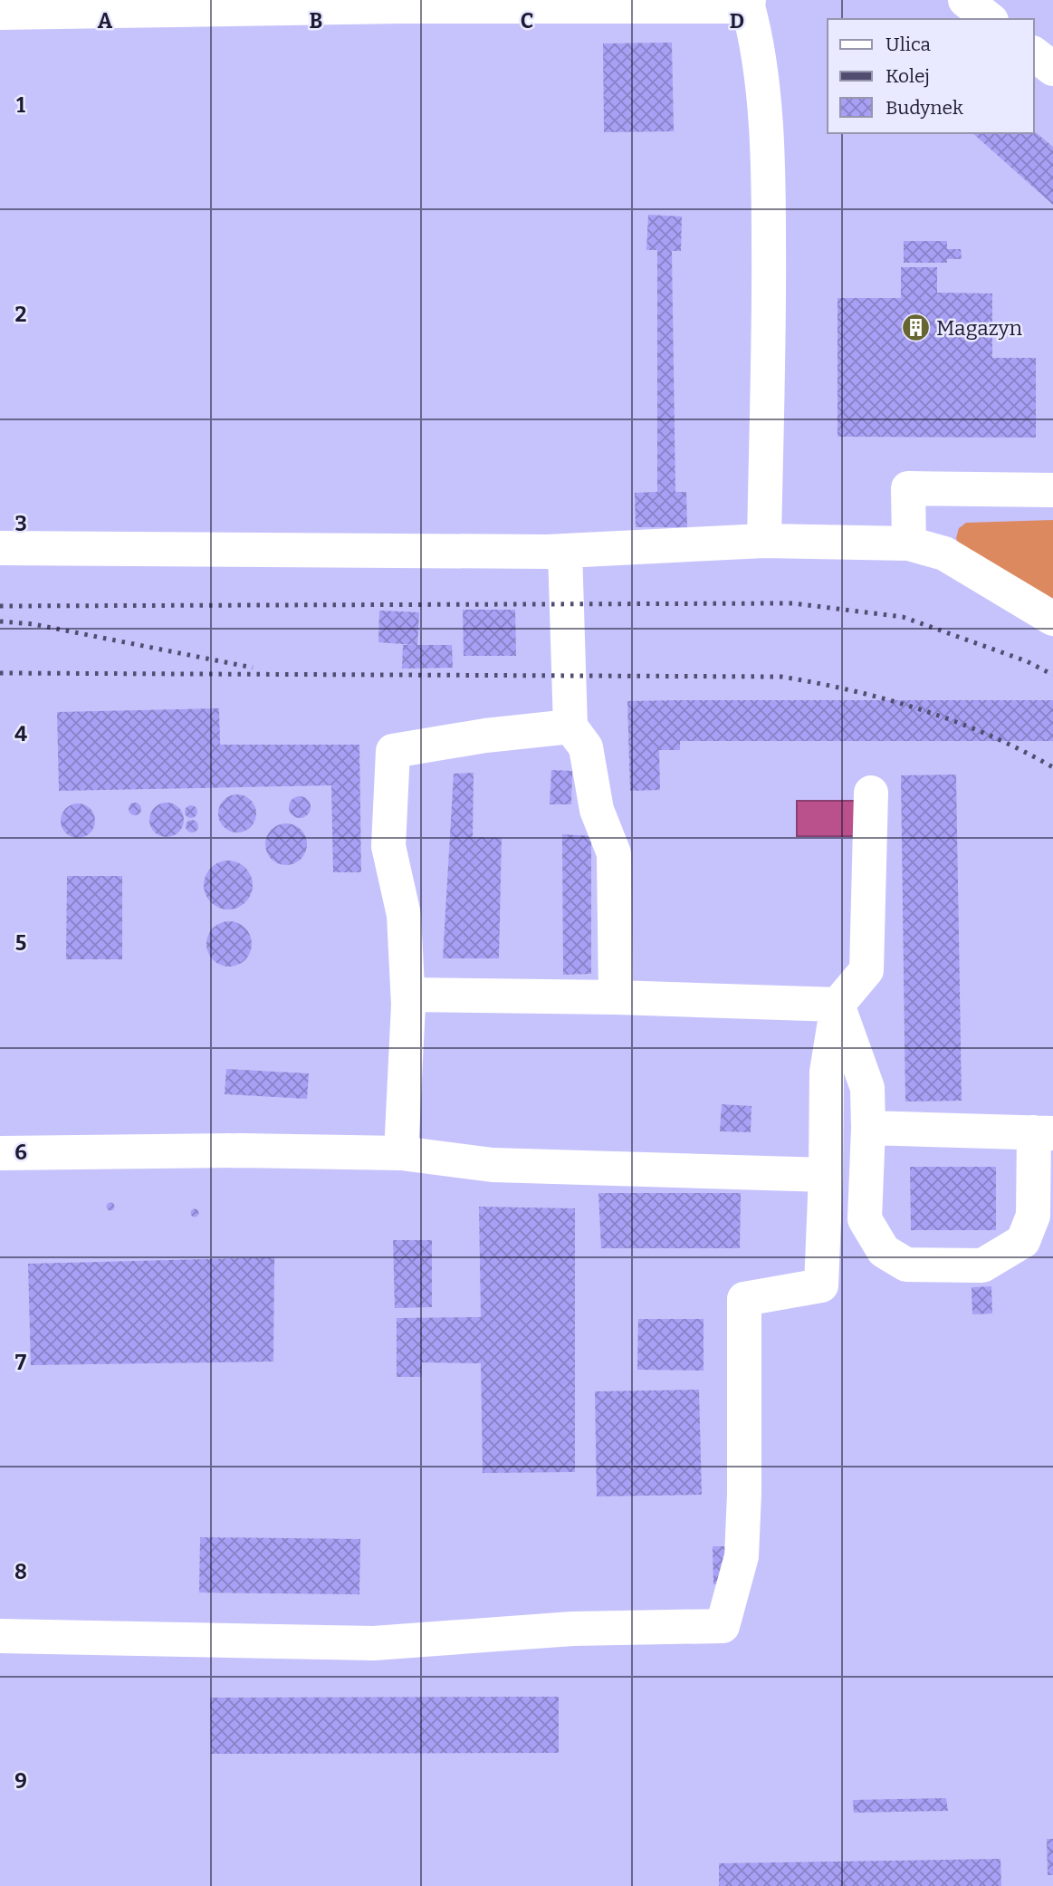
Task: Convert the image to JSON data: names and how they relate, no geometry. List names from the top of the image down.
{
  "places": {
    "building": ["Magazyn"]
  },
  "legend": ["Ulica", "Kolej", "Budynek"],
  "grid": {
    "columns": [
      "A",
      "B",
      "C",
      "D"
    ],
    "rows": [
      "1",
      "2",
      "3",
      "4",
      "5",
      "6",
      "7",
      "8",
      "9"
    ]
  }
}
